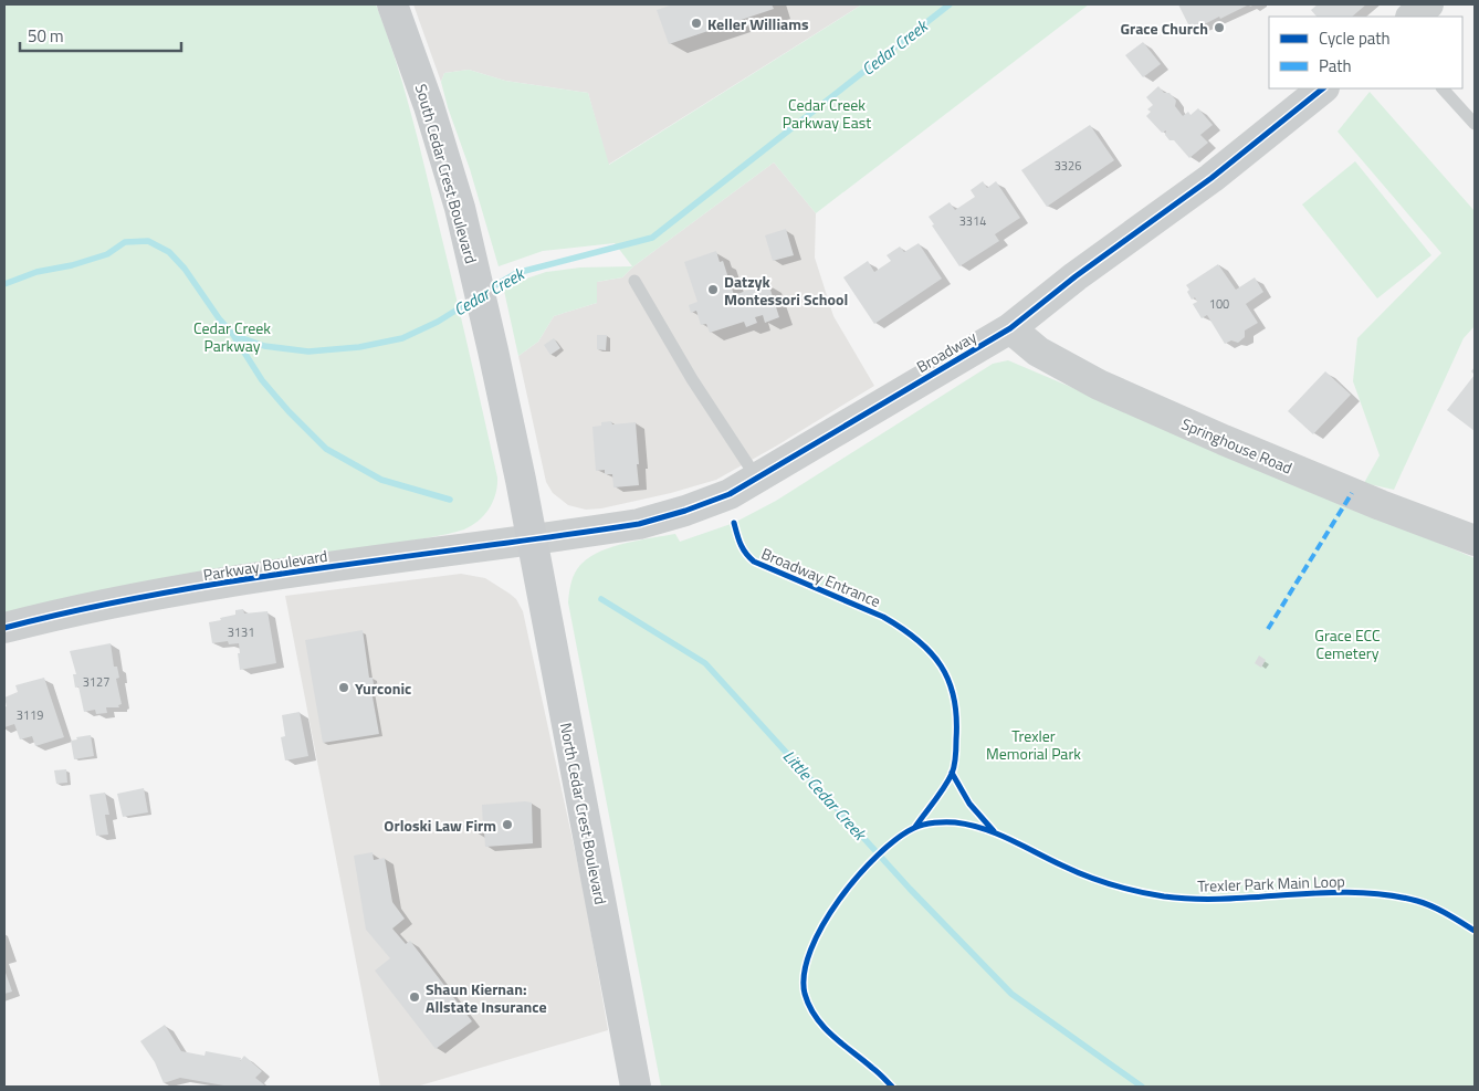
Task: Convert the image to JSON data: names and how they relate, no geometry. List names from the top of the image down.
{
  "streets": {
    "main road": ["South Cedar Crest Boulevard", "North Cedar Crest Boulevard"],
    "street": ["Broadway", "Springhouse Road", "Parkway Boulevard"],
    "cycle path": ["Broadway Entrance", "Trexler Park Main Loop"]
  },
  "crossings": [
    ["South Cedar Crest Boulevard", "Broadway"],
    ["South Cedar Crest Boulevard", "Parkway Boulevard"],
    ["South Cedar Crest Boulevard", "North Cedar Crest Boulevard"],
    ["Broadway", "Springhouse Road"],
    ["Broadway", "Parkway Boulevard"],
    ["Broadway", "North Cedar Crest Boulevard"],
    ["Parkway Boulevard", "North Cedar Crest Boulevard"]
  ],
  "water": ["Cedar Creek", "Little Cedar Creek"],
  "parks": [
    "Cedar Creek Parkway East",
    "Cedar Creek Parkway",
    "Grace ECC Cemetery",
    "Trexler Memorial Park"
  ],
  "places": [
    "Keller Williams",
    "Grace Church",
    "Datzyk Montessori School",
    "Yurconic",
    "Orloski Law Firm",
    "Shaun Kiernan: Allstate Insurance"
  ],
  "house_numbers": [
    "3326",
    "3314",
    "100",
    "3131",
    "3127",
    "3119"
  ],
  "legend": ["Cycle path", "Path"],
  "scale_bar": "50 m"
}
